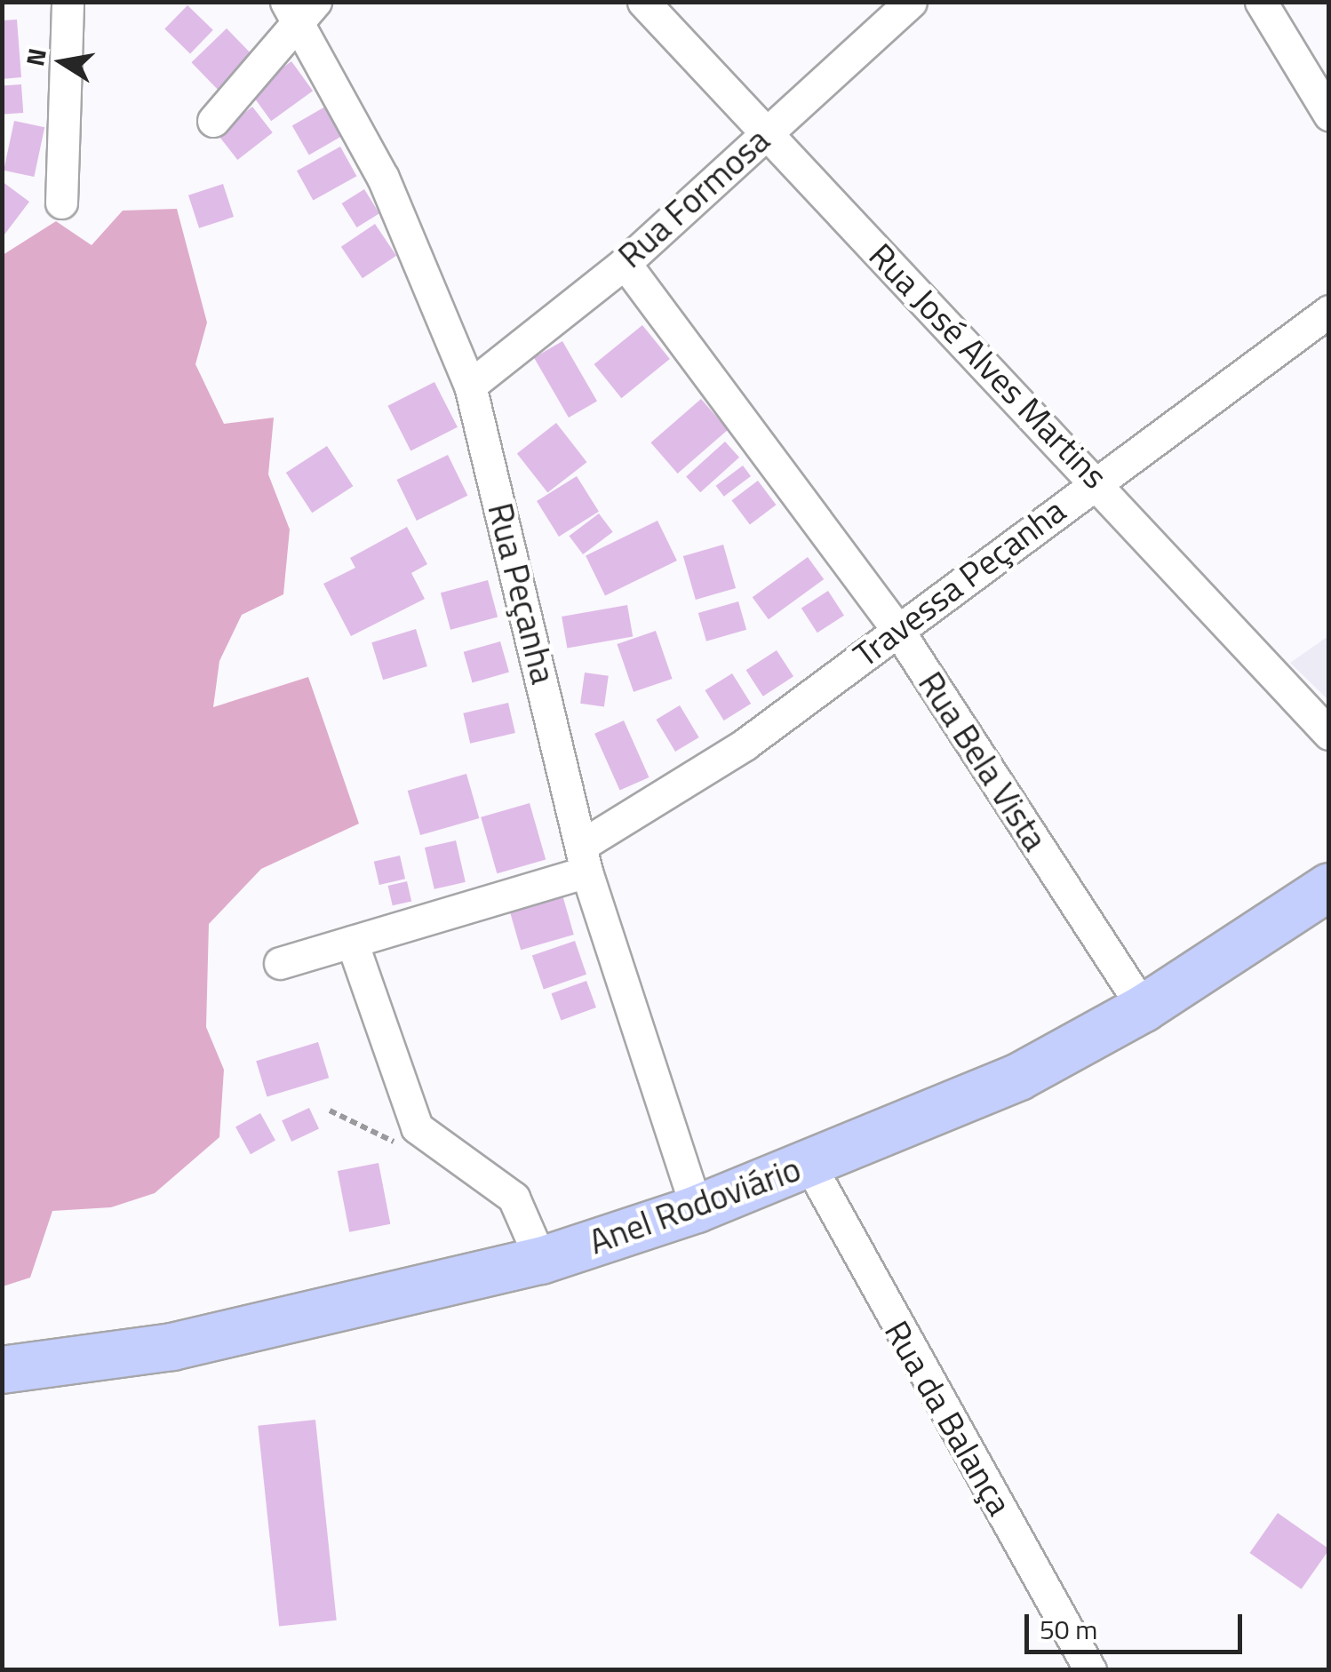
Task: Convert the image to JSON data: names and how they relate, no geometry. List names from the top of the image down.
{
  "streets": {
    "main road": ["Anel Rodoviário"],
    "street": [
      "Rua Formosa",
      "Rua José Alves Martins",
      "Travessa Peçanha",
      "Rua Peçanha",
      "Rua Bela Vista",
      "Rua da Balança"
    ]
  },
  "crossings": [
    ["Rua Formosa", "Rua José Alves Martins"],
    ["Rua Formosa", "Rua Peçanha"],
    ["Rua Formosa", "Rua Bela Vista"],
    ["Rua José Alves Martins", "Travessa Peçanha"],
    ["Travessa Peçanha", "Rua Peçanha"],
    ["Travessa Peçanha", "Rua Bela Vista"],
    ["Rua Peçanha", "Anel Rodoviário"],
    ["Rua Bela Vista", "Anel Rodoviário"],
    ["Anel Rodoviário", "Rua da Balança"]
  ],
  "scale_bar": "50 m",
  "north": "left"
}
